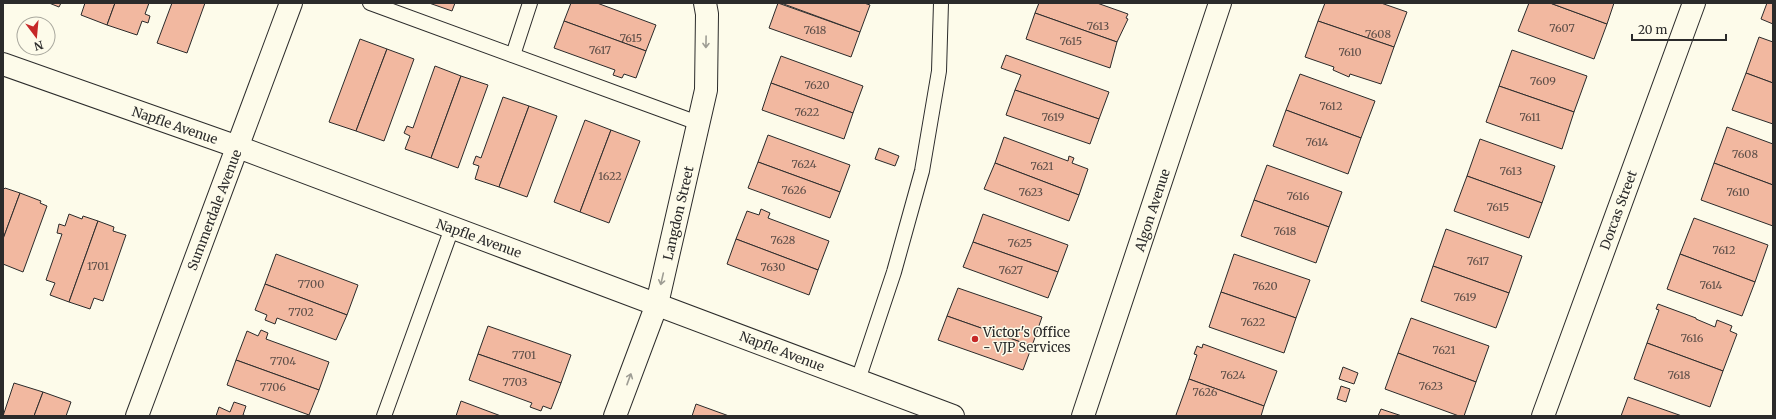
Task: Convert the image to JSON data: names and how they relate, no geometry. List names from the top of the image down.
{
  "streets": {
    "street": [
      "Napfle Avenue",
      "Summerdale Avenue",
      "Algon Avenue",
      "Dorcas Street",
      "Langdon Street"
    ]
  },
  "crossings": [
    ["Napfle Avenue", "Summerdale Avenue"],
    ["Napfle Avenue", "Langdon Street"]
  ],
  "places": ["Victor's Office - VJP Services"],
  "house_numbers": [
    "7613",
    "7607",
    "7618",
    "7608",
    "7615",
    "7615",
    "7617",
    "7610",
    "7609",
    "7620",
    "7612",
    "7622",
    "7619",
    "7611",
    "7614",
    "7608",
    "7624",
    "7621",
    "7613",
    "1622",
    "7626",
    "7623",
    "7610",
    "7616",
    "7615",
    "7618",
    "7628",
    "7625",
    "7612",
    "7617",
    "1701",
    "7630",
    "7627",
    "7700",
    "7614",
    "7620",
    "7619",
    "7702",
    "7622",
    "7616",
    "7621",
    "7701",
    "7704",
    "7624",
    "7618",
    "7703",
    "7623",
    "7706",
    "7626"
  ],
  "scale_bar": "20 m",
  "north": "bottom"
}
